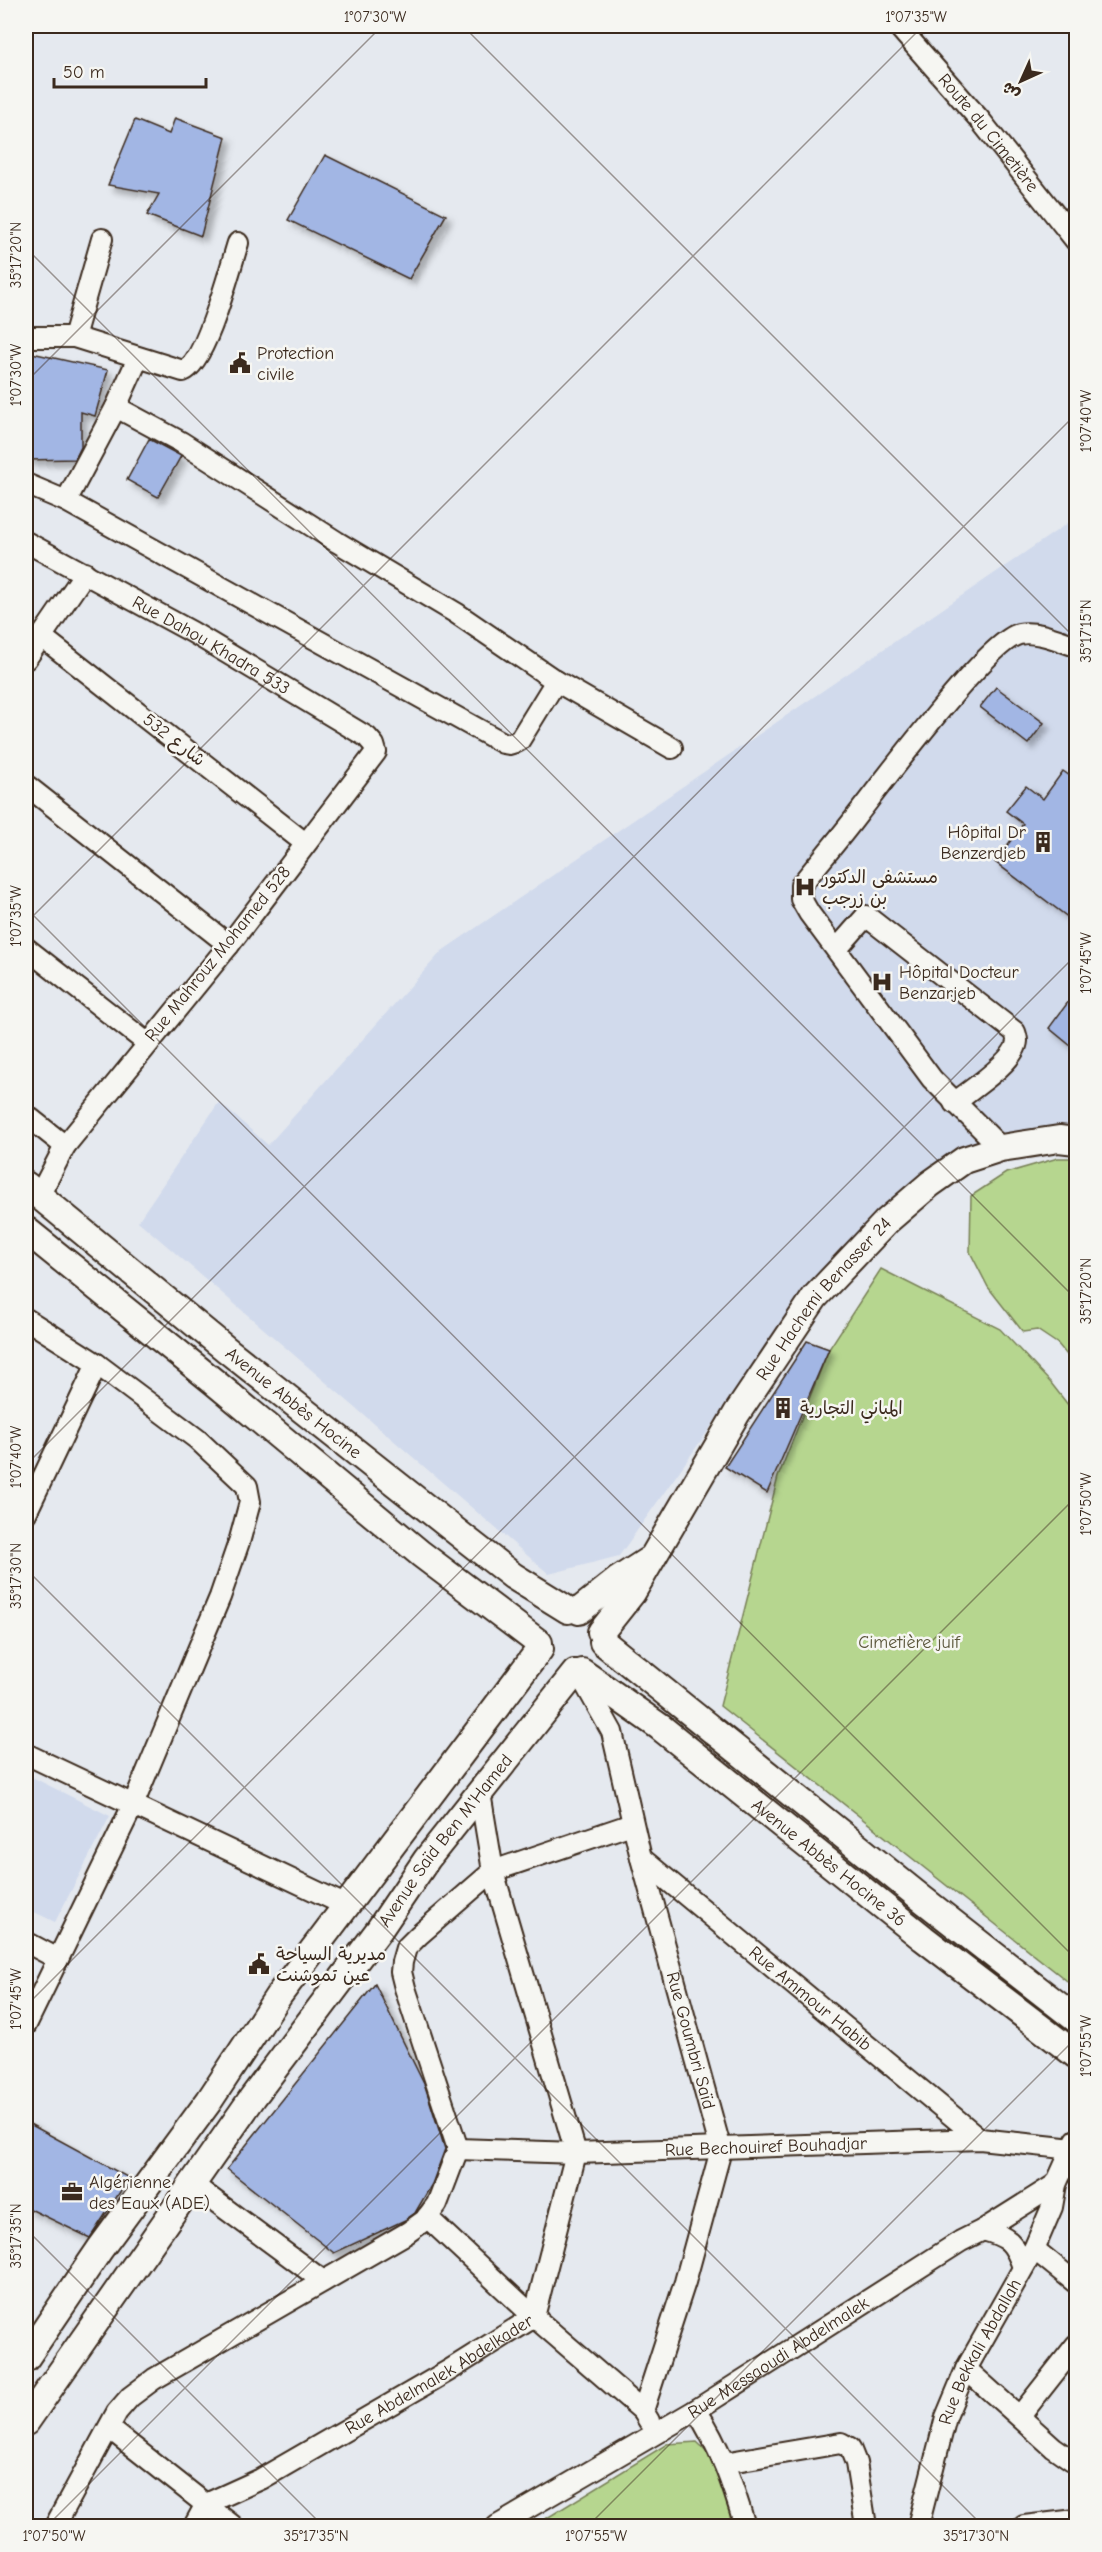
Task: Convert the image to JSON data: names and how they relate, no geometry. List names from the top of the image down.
{
  "streets": {
    "main road": [
      "Rue Hachemi Benasser 24",
      "Avenue Abbès Hocine",
      "Avenue Saïd Ben M'Hamed",
      "Avenue Abbès Hocine 36"
    ],
    "street": [
      "Route du Cimetière",
      "Rue Dahou Khadra 533",
      "532 شارع",
      "Rue Mahrouz Mohamed 528",
      "Rue Ammour Habib",
      "Rue Goumbri Saïd",
      "Rue Bechouiref Bouhadjar",
      "Rue Bekkali Abdallah",
      "Rue Messaoudi Abdelmalek",
      "Rue Abdelmalek Abdelkader"
    ]
  },
  "crossings": [
    ["Rue Dahou Khadra 533", "Rue Mahrouz Mohamed 528"],
    ["532 شارع", "Rue Mahrouz Mohamed 528"],
    ["Rue Mahrouz Mohamed 528", "Avenue Abbès Hocine"],
    ["Rue Hachemi Benasser 24", "Avenue Abbès Hocine"],
    ["Rue Hachemi Benasser 24", "Avenue Saïd Ben M'Hamed"],
    ["Rue Hachemi Benasser 24", "Avenue Abbès Hocine 36"],
    ["Rue Hachemi Benasser 24", "Rue Goumbri Saïd"],
    ["Avenue Abbès Hocine", "Avenue Saïd Ben M'Hamed"],
    ["Avenue Abbès Hocine", "Avenue Abbès Hocine 36"],
    ["Avenue Abbès Hocine", "Rue Goumbri Saïd"],
    ["Avenue Saïd Ben M'Hamed", "Avenue Abbès Hocine 36"],
    ["Avenue Saïd Ben M'Hamed", "Rue Goumbri Saïd"],
    ["Avenue Abbès Hocine 36", "Rue Goumbri Saïd"],
    ["Rue Ammour Habib", "Rue Goumbri Saïd"],
    ["Rue Ammour Habib", "Rue Bechouiref Bouhadjar"],
    ["Rue Goumbri Saïd", "Rue Bechouiref Bouhadjar"],
    ["Rue Bechouiref Bouhadjar", "Rue Bekkali Abdallah"],
    ["Rue Bechouiref Bouhadjar", "Rue Abdelmalek Abdelkader"],
    ["Rue Bekkali Abdallah", "Rue Messaoudi Abdelmalek"]
  ],
  "parks": ["Cimetière juif"],
  "places": {
    "public building": ["Protection civile", "مديرية السياحة عين تموشنت"],
    "building": ["Hôpital Dr Benzerdjeb", "المباني التجارية"],
    "hospital": ["مستشفى الدكتور بن زرجب", "Hôpital Docteur Benzarjeb"],
    "office": ["Algérienne des Eaux (ADE)"]
  },
  "scale_bar": "50 m",
  "north": "bottom left",
  "coordinates": [
    "1°07'30\"W",
    "1°07'35\"W",
    "35°17'20\"N",
    "1°07'40\"W",
    "35°17'15\"N",
    "1°07'45\"W",
    "1°07'50\"W",
    "35°17'30\"N",
    "1°07'55\"W",
    "35°17'35\"N"
  ]
}
